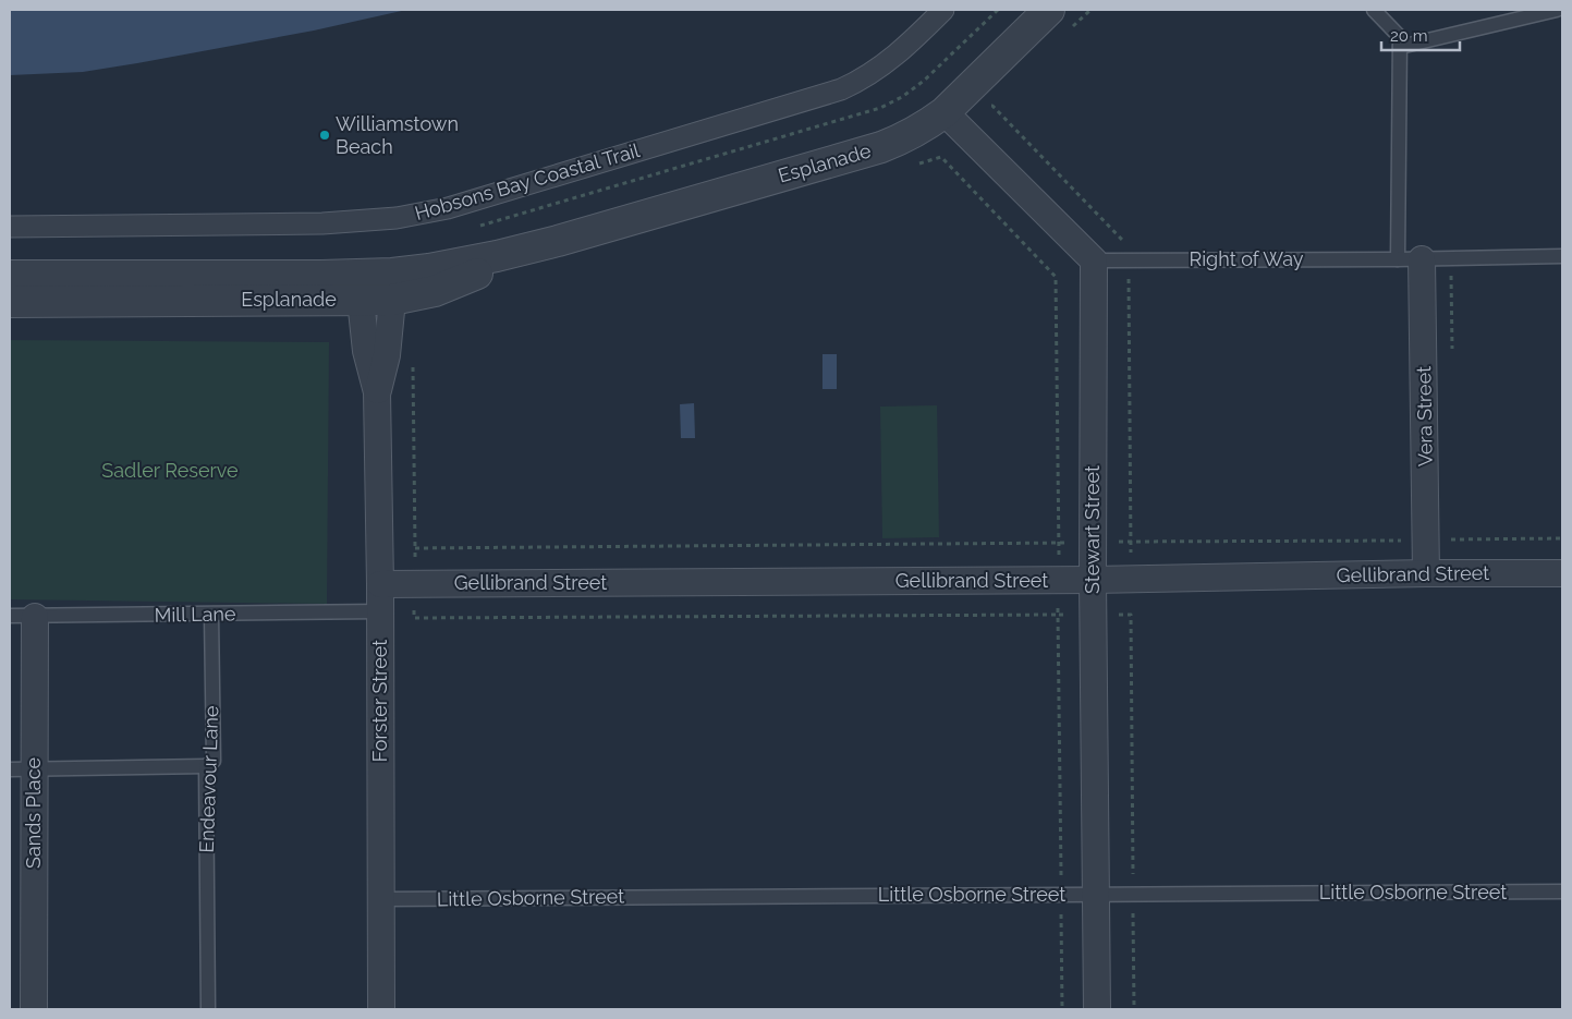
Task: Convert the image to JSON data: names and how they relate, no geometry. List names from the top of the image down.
{
  "streets": {
    "street": [
      "Esplanade",
      "Hobsons Bay Coastal Trail",
      "Vera Street",
      "Stewart Street",
      "Gellibrand Street",
      "Forster Street",
      "Sands Place"
    ],
    "lane": [
      "Right of Way",
      "Mill Lane",
      "Endeavour Lane",
      "Little Osborne Street"
    ]
  },
  "crossings": [
    ["Esplanade", "Forster Street"],
    ["Right of Way", "Vera Street"],
    ["Right of Way", "Stewart Street"],
    ["Vera Street", "Gellibrand Street"],
    ["Stewart Street", "Gellibrand Street"],
    ["Stewart Street", "Little Osborne Street"],
    ["Gellibrand Street", "Forster Street"],
    ["Mill Lane", "Forster Street"],
    ["Mill Lane", "Endeavour Lane"],
    ["Mill Lane", "Sands Place"],
    ["Forster Street", "Little Osborne Street"]
  ],
  "parks": ["Sadler Reserve"],
  "places": ["Williamstown Beach"],
  "scale_bar": "20 m"
}
